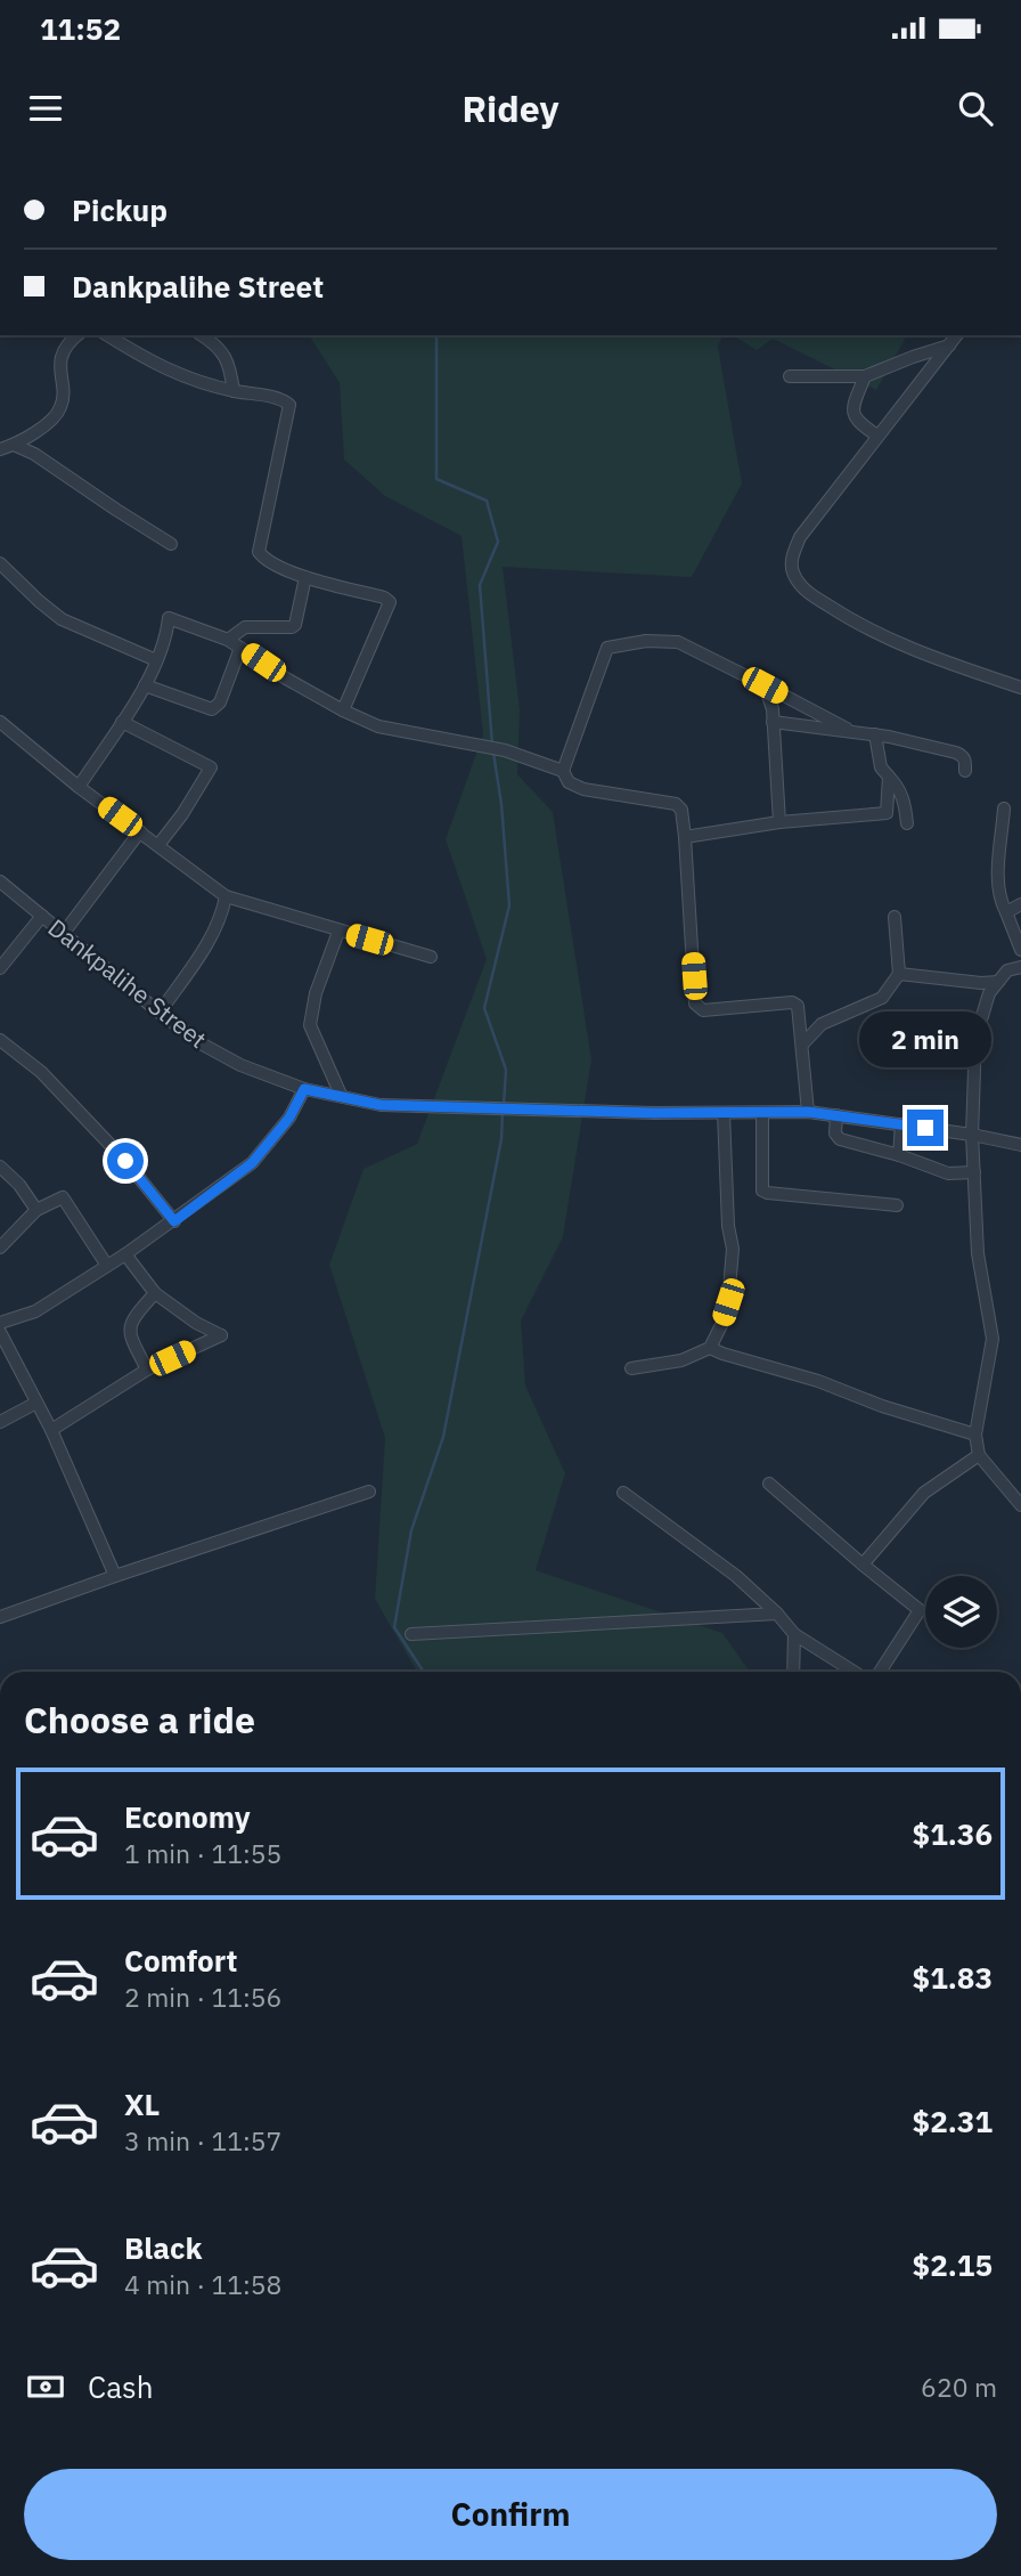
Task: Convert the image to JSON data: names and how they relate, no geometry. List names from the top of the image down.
{
  "streets": {
    "street": ["Dankpalihe Street"]
  },
  "page": {
    "status": "11:52",
    "header": "Ridey",
    "banner": ["Pickup", "Dankpalihe Street"],
    "bubble": "2 min",
    "heading": "Choose a ride",
    "list": [
      {
        "name": "Economy",
        "note": "1 min · 11:55",
        "value": "$1.36"
      },
      {
        "name": "Comfort",
        "note": "2 min · 11:56",
        "value": "$1.83"
      },
      {
        "name": "XL",
        "note": "3 min · 11:57",
        "value": "$2.31"
      },
      {
        "name": "Black",
        "note": "4 min · 11:58",
        "value": "$2.15"
      }
    ],
    "pay": ["Cash", "620 m"],
    "buttons": "Confirm"
  }
}
